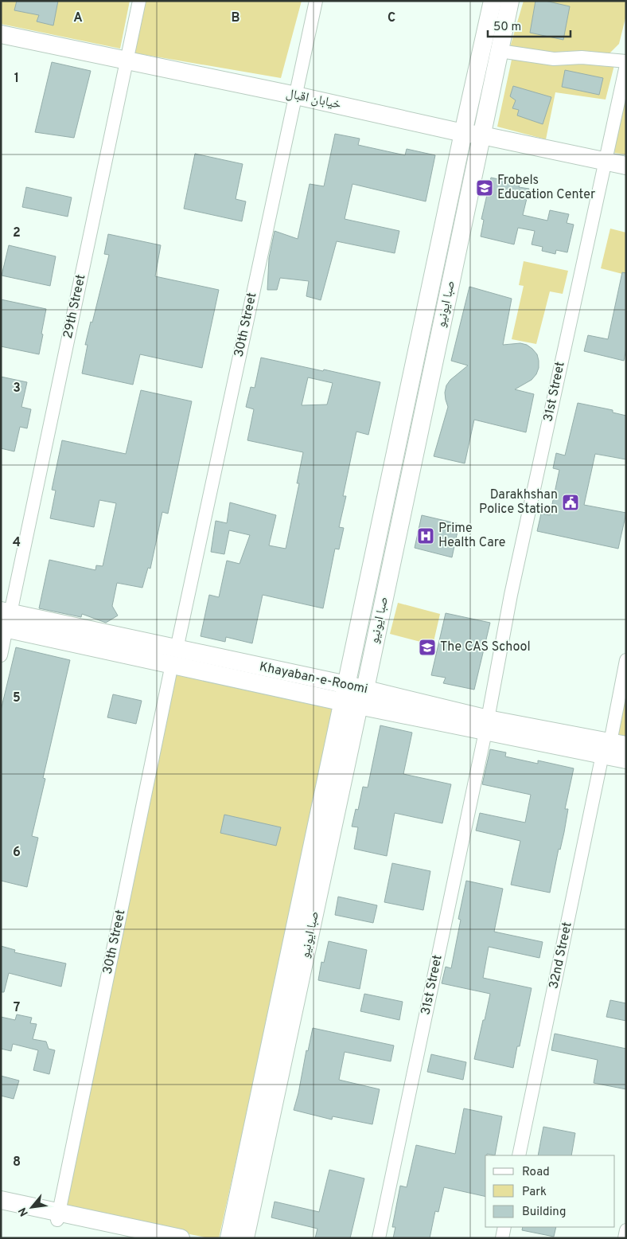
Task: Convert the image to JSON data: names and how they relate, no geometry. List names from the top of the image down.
{
  "streets": {
    "main road": ["خیابان اقبال", "صبا ایونیو", "Khayaban-e-Roomi"],
    "street": [
      "29th Street",
      "30th Street",
      "31st Street",
      "32nd Street"
    ]
  },
  "crossings": [
    ["خیابان اقبال", "صبا ایونیو"],
    ["خیابان اقبال", "29th Street"],
    ["خیابان اقبال", "30th Street"],
    ["خیابان اقبال", "31st Street"],
    ["صبا ایونیو", "Khayaban-e-Roomi"],
    ["29th Street", "Khayaban-e-Roomi"],
    ["30th Street", "Khayaban-e-Roomi"],
    ["31st Street", "Khayaban-e-Roomi"],
    ["Khayaban-e-Roomi", "32nd Street"]
  ],
  "places": {
    "school or university": ["Frobels Education Center", "The CAS School"],
    "public building": ["Darakhshan Police Station"],
    "hospital": ["Prime Health Care"]
  },
  "legend": ["Road", "Park", "Building"],
  "scale_bar": "50 m",
  "north": "bottom left",
  "grid": {
    "columns": ["A", "B", "C"],
    "rows": [
      "1",
      "2",
      "3",
      "4",
      "5",
      "6",
      "7",
      "8"
    ]
  }
}
